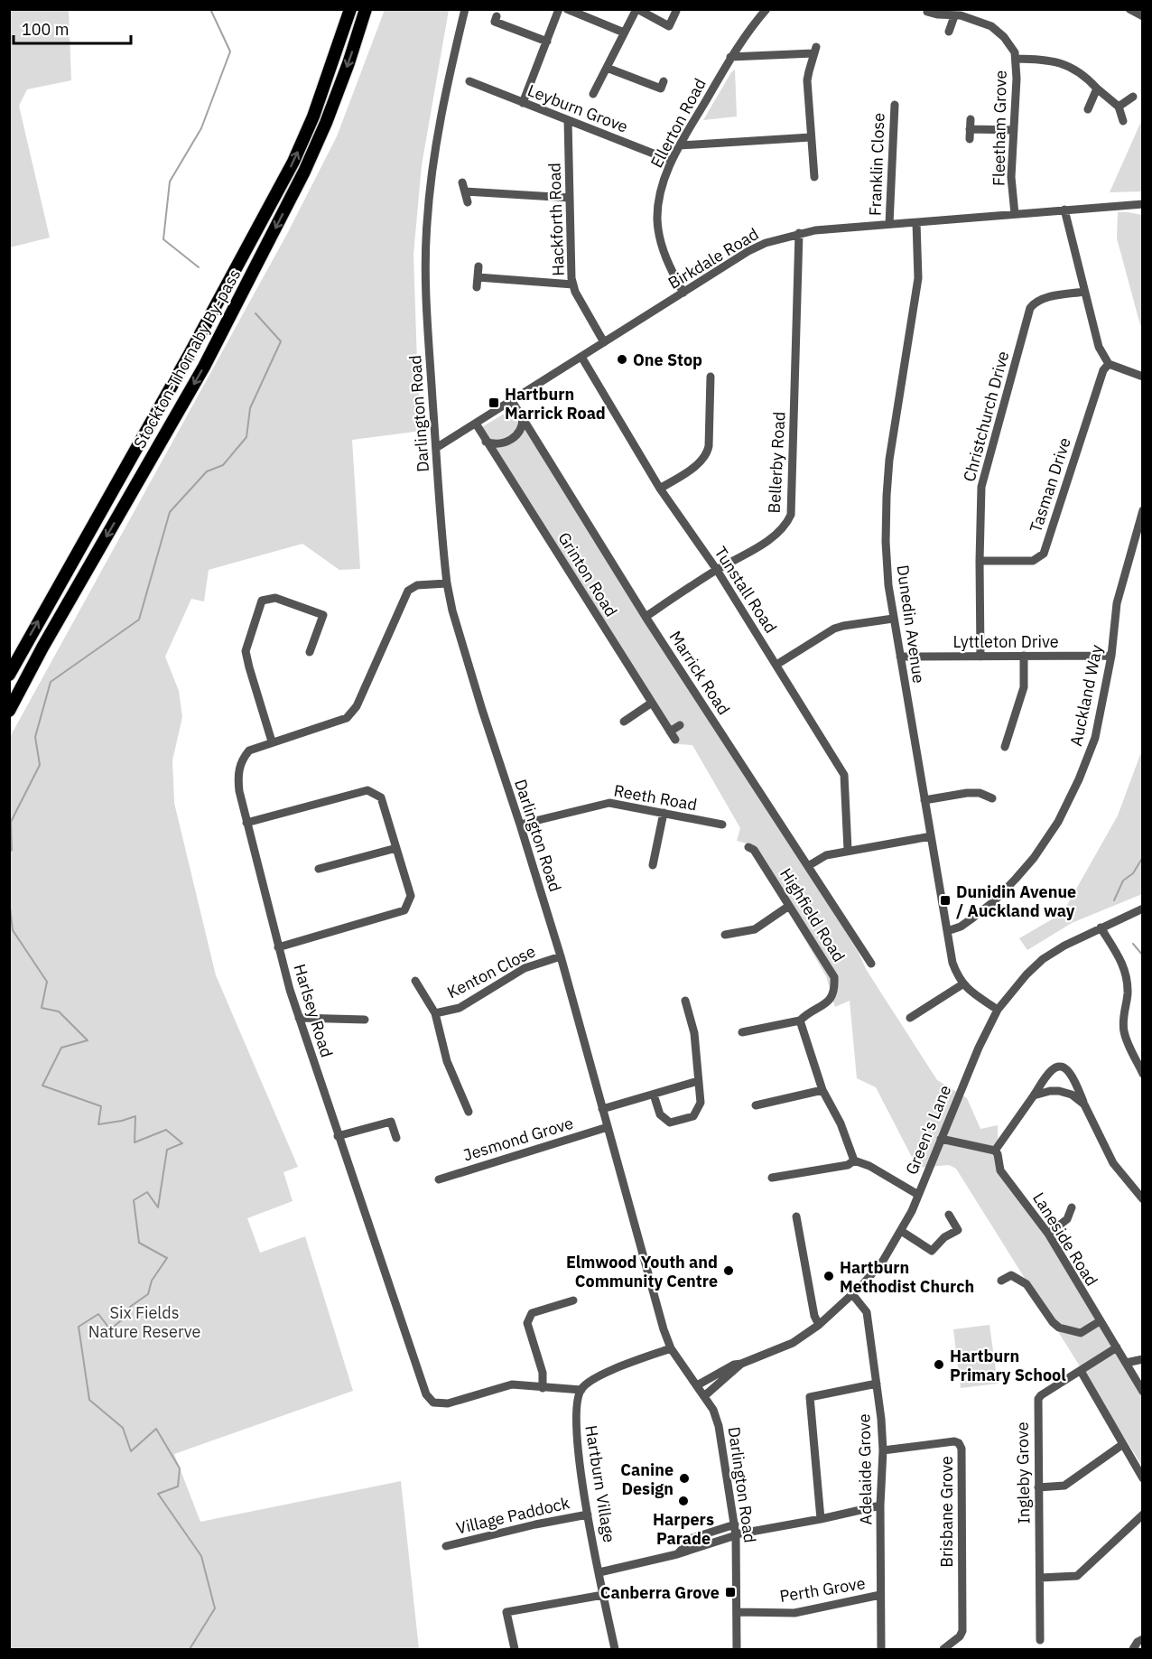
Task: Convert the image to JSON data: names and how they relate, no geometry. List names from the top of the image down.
{
  "streets": {
    "highway": ["Stockton-Thornaby By-pass"],
    "street": [
      "Leyburn Grove",
      "Ellerton Road",
      "Fleetham Grove",
      "Franklin Close",
      "Hackforth Road",
      "Birkdale Road",
      "Darlington Road",
      "Christchurch Drive",
      "Bellerby Road",
      "Tasman Drive",
      "Grinton Road",
      "Tunstall Road",
      "Dunedin Avenue",
      "Lyttleton Drive",
      "Marrick Road",
      "Auckland Way",
      "Reeth Road",
      "Highfield Road",
      "Kenton Close",
      "Harlsey Road",
      "Green's Lane",
      "Jesmond Grove",
      "Laneside Road",
      "Adelaide Grove",
      "Ingleby Grove",
      "Hartburn Village",
      "Brisbane Grove",
      "Village Paddock",
      "Perth Grove"
    ]
  },
  "crossings": [
    ["Leyburn Grove", "Ellerton Road"],
    ["Leyburn Grove", "Hackforth Road"],
    ["Ellerton Road", "Birkdale Road"],
    ["Fleetham Grove", "Birkdale Road"],
    ["Franklin Close", "Birkdale Road"],
    ["Hackforth Road", "Birkdale Road"],
    ["Birkdale Road", "Darlington Road"],
    ["Birkdale Road", "Bellerby Road"],
    ["Birkdale Road", "Grinton Road"],
    ["Birkdale Road", "Tunstall Road"],
    ["Birkdale Road", "Dunedin Avenue"],
    ["Birkdale Road", "Marrick Road"],
    ["Darlington Road", "Reeth Road"],
    ["Darlington Road", "Kenton Close"],
    ["Darlington Road", "Harlsey Road"],
    ["Darlington Road", "Green's Lane"],
    ["Darlington Road", "Jesmond Grove"],
    ["Darlington Road", "Perth Grove"],
    ["Christchurch Drive", "Tasman Drive"],
    ["Christchurch Drive", "Lyttleton Drive"],
    ["Bellerby Road", "Tunstall Road"],
    ["Bellerby Road", "Marrick Road"],
    ["Dunedin Avenue", "Lyttleton Drive"],
    ["Dunedin Avenue", "Auckland Way"],
    ["Dunedin Avenue", "Green's Lane"],
    ["Lyttleton Drive", "Auckland Way"],
    ["Harlsey Road", "Hartburn Village"],
    ["Green's Lane", "Adelaide Grove"],
    ["Laneside Road", "Ingleby Grove"],
    ["Adelaide Grove", "Brisbane Grove"],
    ["Adelaide Grove", "Perth Grove"],
    ["Hartburn Village", "Village Paddock"]
  ],
  "parks": ["Six Fields Nature Reserve"],
  "places": {
    "other": [
      "One Stop",
      "Elmwood Youth and Community Centre",
      "Hartburn Methodist Church",
      "Hartburn Primary School",
      "Canine Design",
      "Harpers Parade"
    ],
    "transit": ["Hartburn Marrick Road", "Dunidin Avenue / Auckland way", "Canberra Grove"]
  },
  "scale_bar": "100 m"
}
